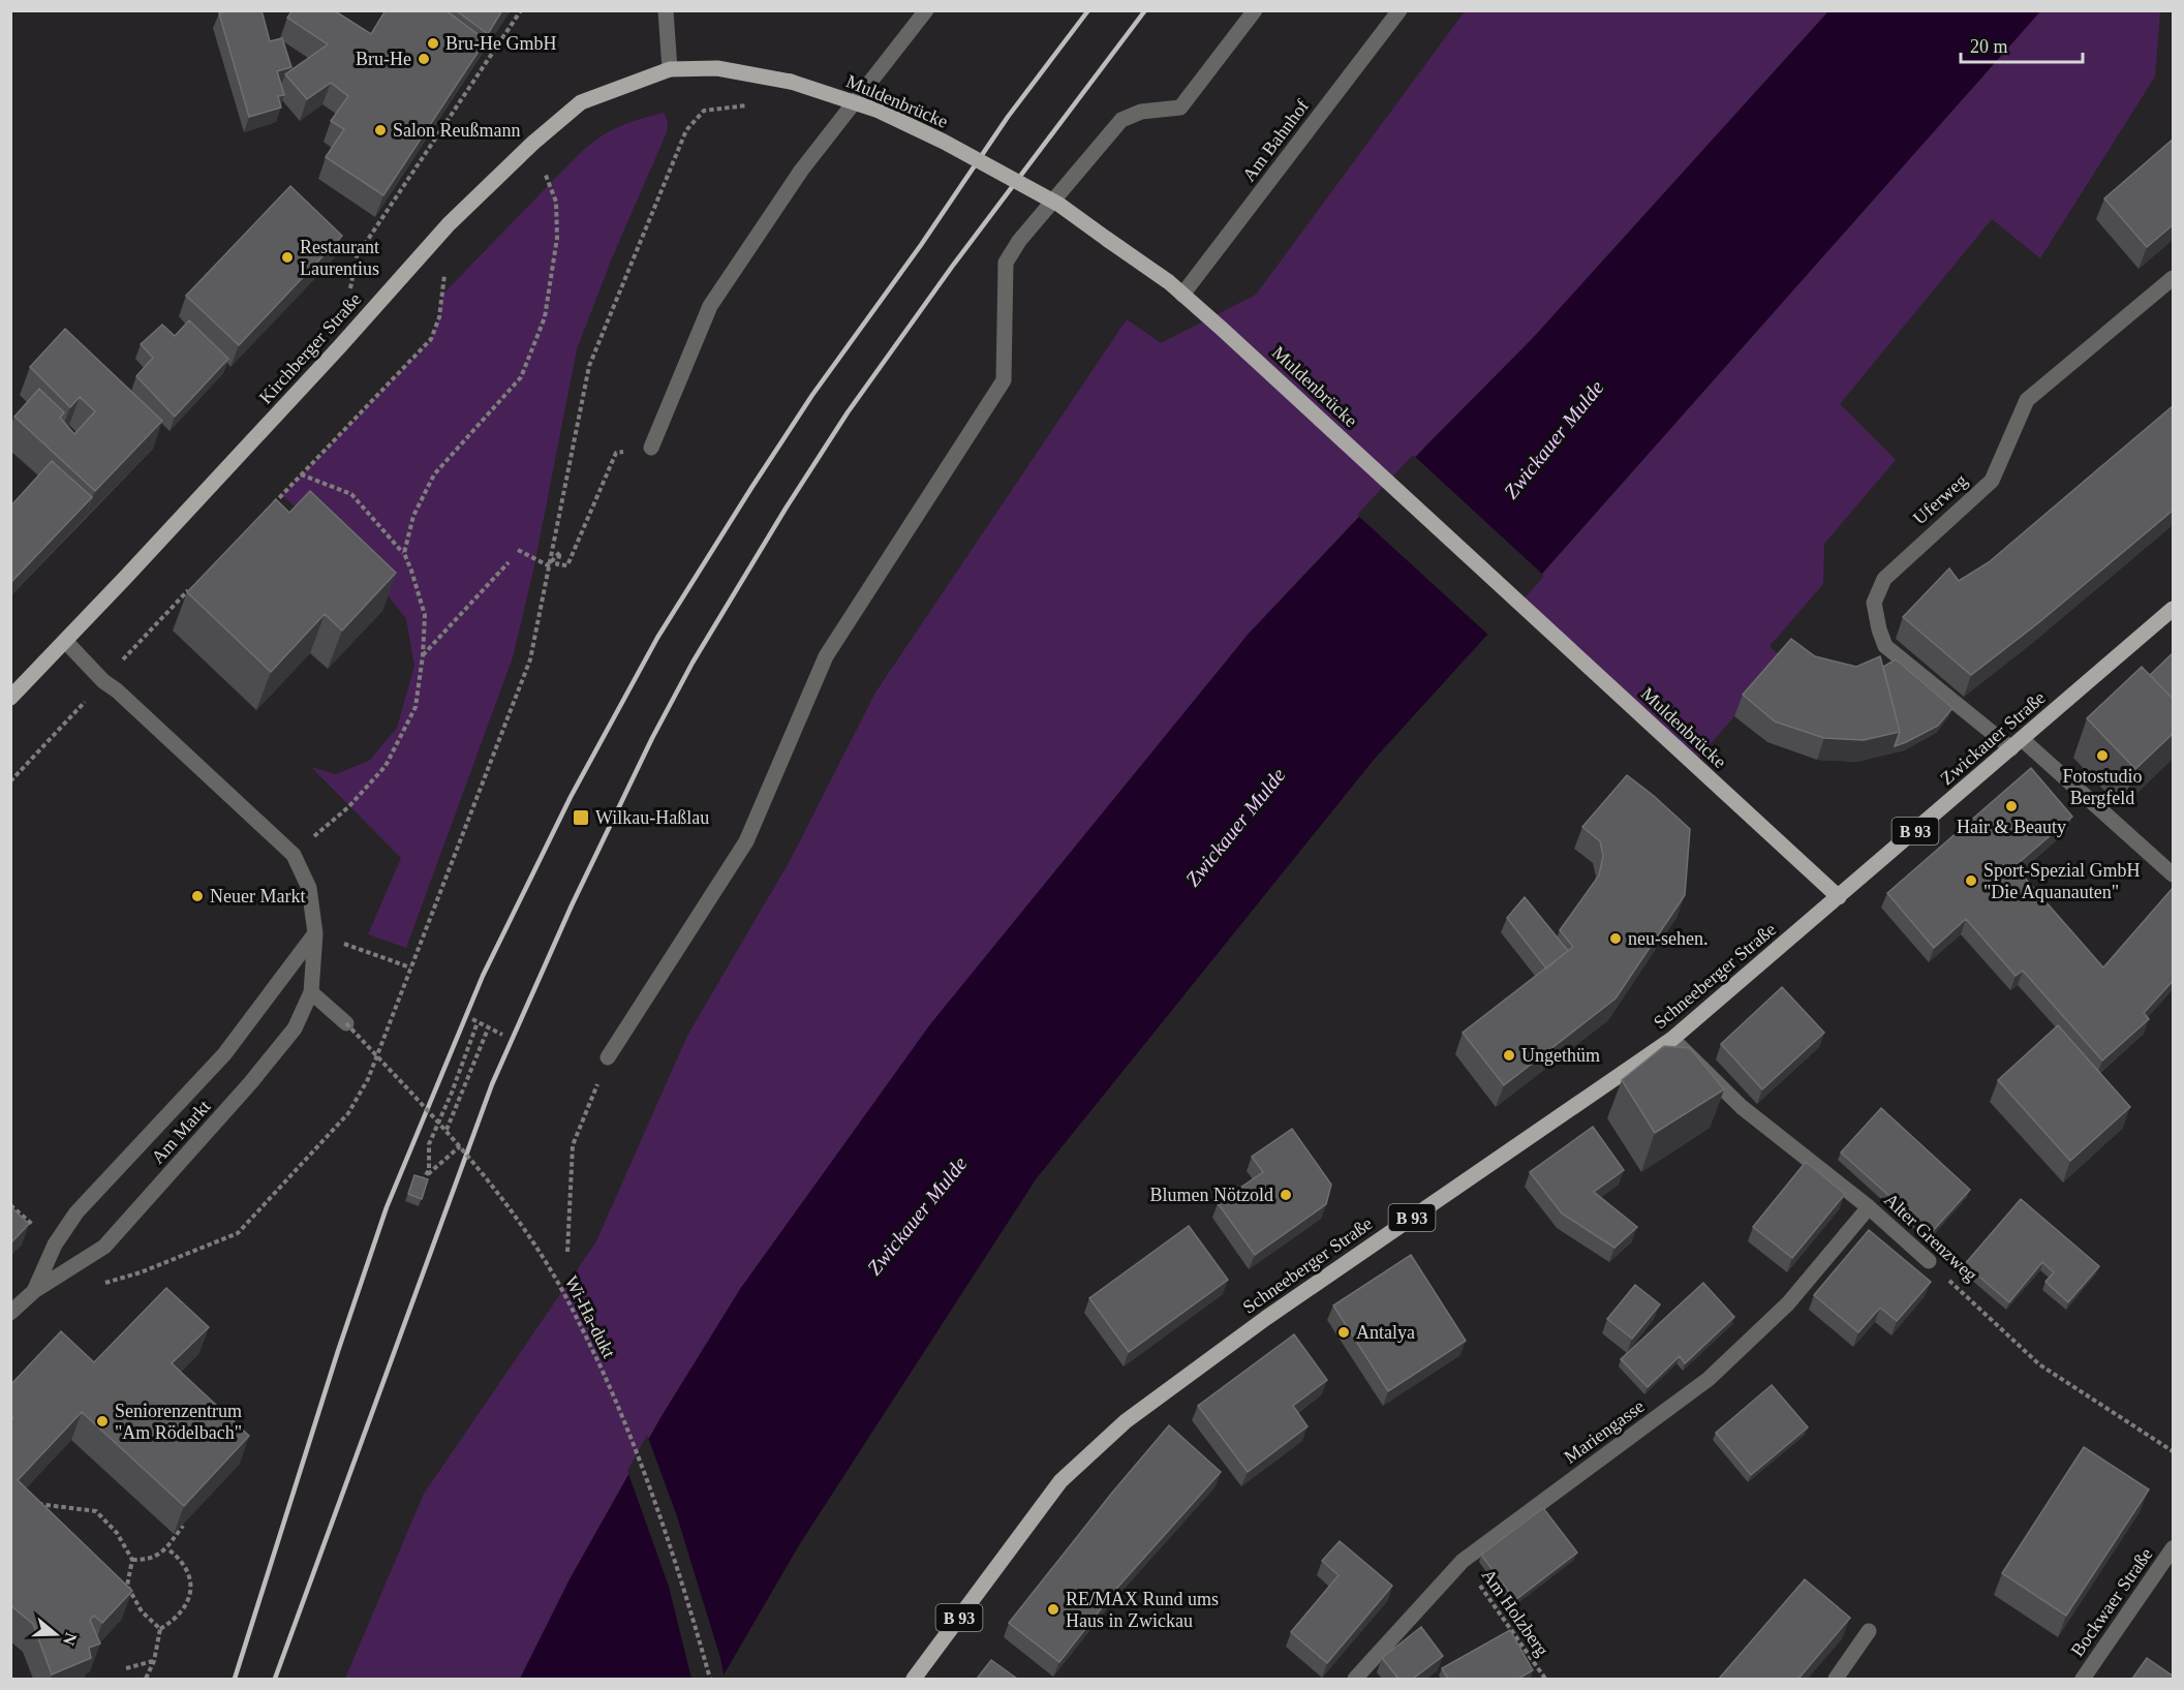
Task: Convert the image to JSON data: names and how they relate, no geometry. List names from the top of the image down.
{
  "streets": {
    "main road": [
      "Muldenbrücke",
      "Kirchberger Straße",
      "Zwickauer Straße",
      "B 93",
      "Schneeberger Straße"
    ],
    "street": [
      "Am Bahnhof",
      "Uferweg",
      "Am Markt",
      "Alter Grenzweg",
      "Mariengasse",
      "Bockwaer Straße"
    ],
    "path": ["Wi-Ha-dukt", "Am Holzberg"]
  },
  "crossings": [
    ["Muldenbrücke", "Am Bahnhof"],
    ["Muldenbrücke", "Kirchberger Straße"],
    ["Muldenbrücke", "Zwickauer Straße"],
    ["Muldenbrücke", "Schneeberger Straße"],
    ["Uferweg", "Zwickauer Straße"],
    ["Zwickauer Straße", "Schneeberger Straße"],
    ["Schneeberger Straße", "Alter Grenzweg"],
    ["Alter Grenzweg", "Mariengasse"],
    ["Mariengasse", "Am Holzberg"]
  ],
  "water": ["Zwickauer Mulde"],
  "places": {
    "other": [
      "Bru-He GmbH",
      "Bru-He",
      "Salon Reußmann",
      "Restaurant Laurentius",
      "Fotostudio Bergfeld",
      "Hair & Beauty",
      "Sport-Spezial GmbH \"Die Aquanauten\"",
      "Neuer Markt",
      "neu-sehen.",
      "Ungethüm",
      "Blumen Nötzold",
      "Antalya",
      "Seniorenzentrum \"Am Rödelbach\"",
      "RE/MAX Rund ums Haus in Zwickau"
    ],
    "transit": ["Wilkau-Haßlau"]
  },
  "scale_bar": "20 m",
  "north": "right"
}
